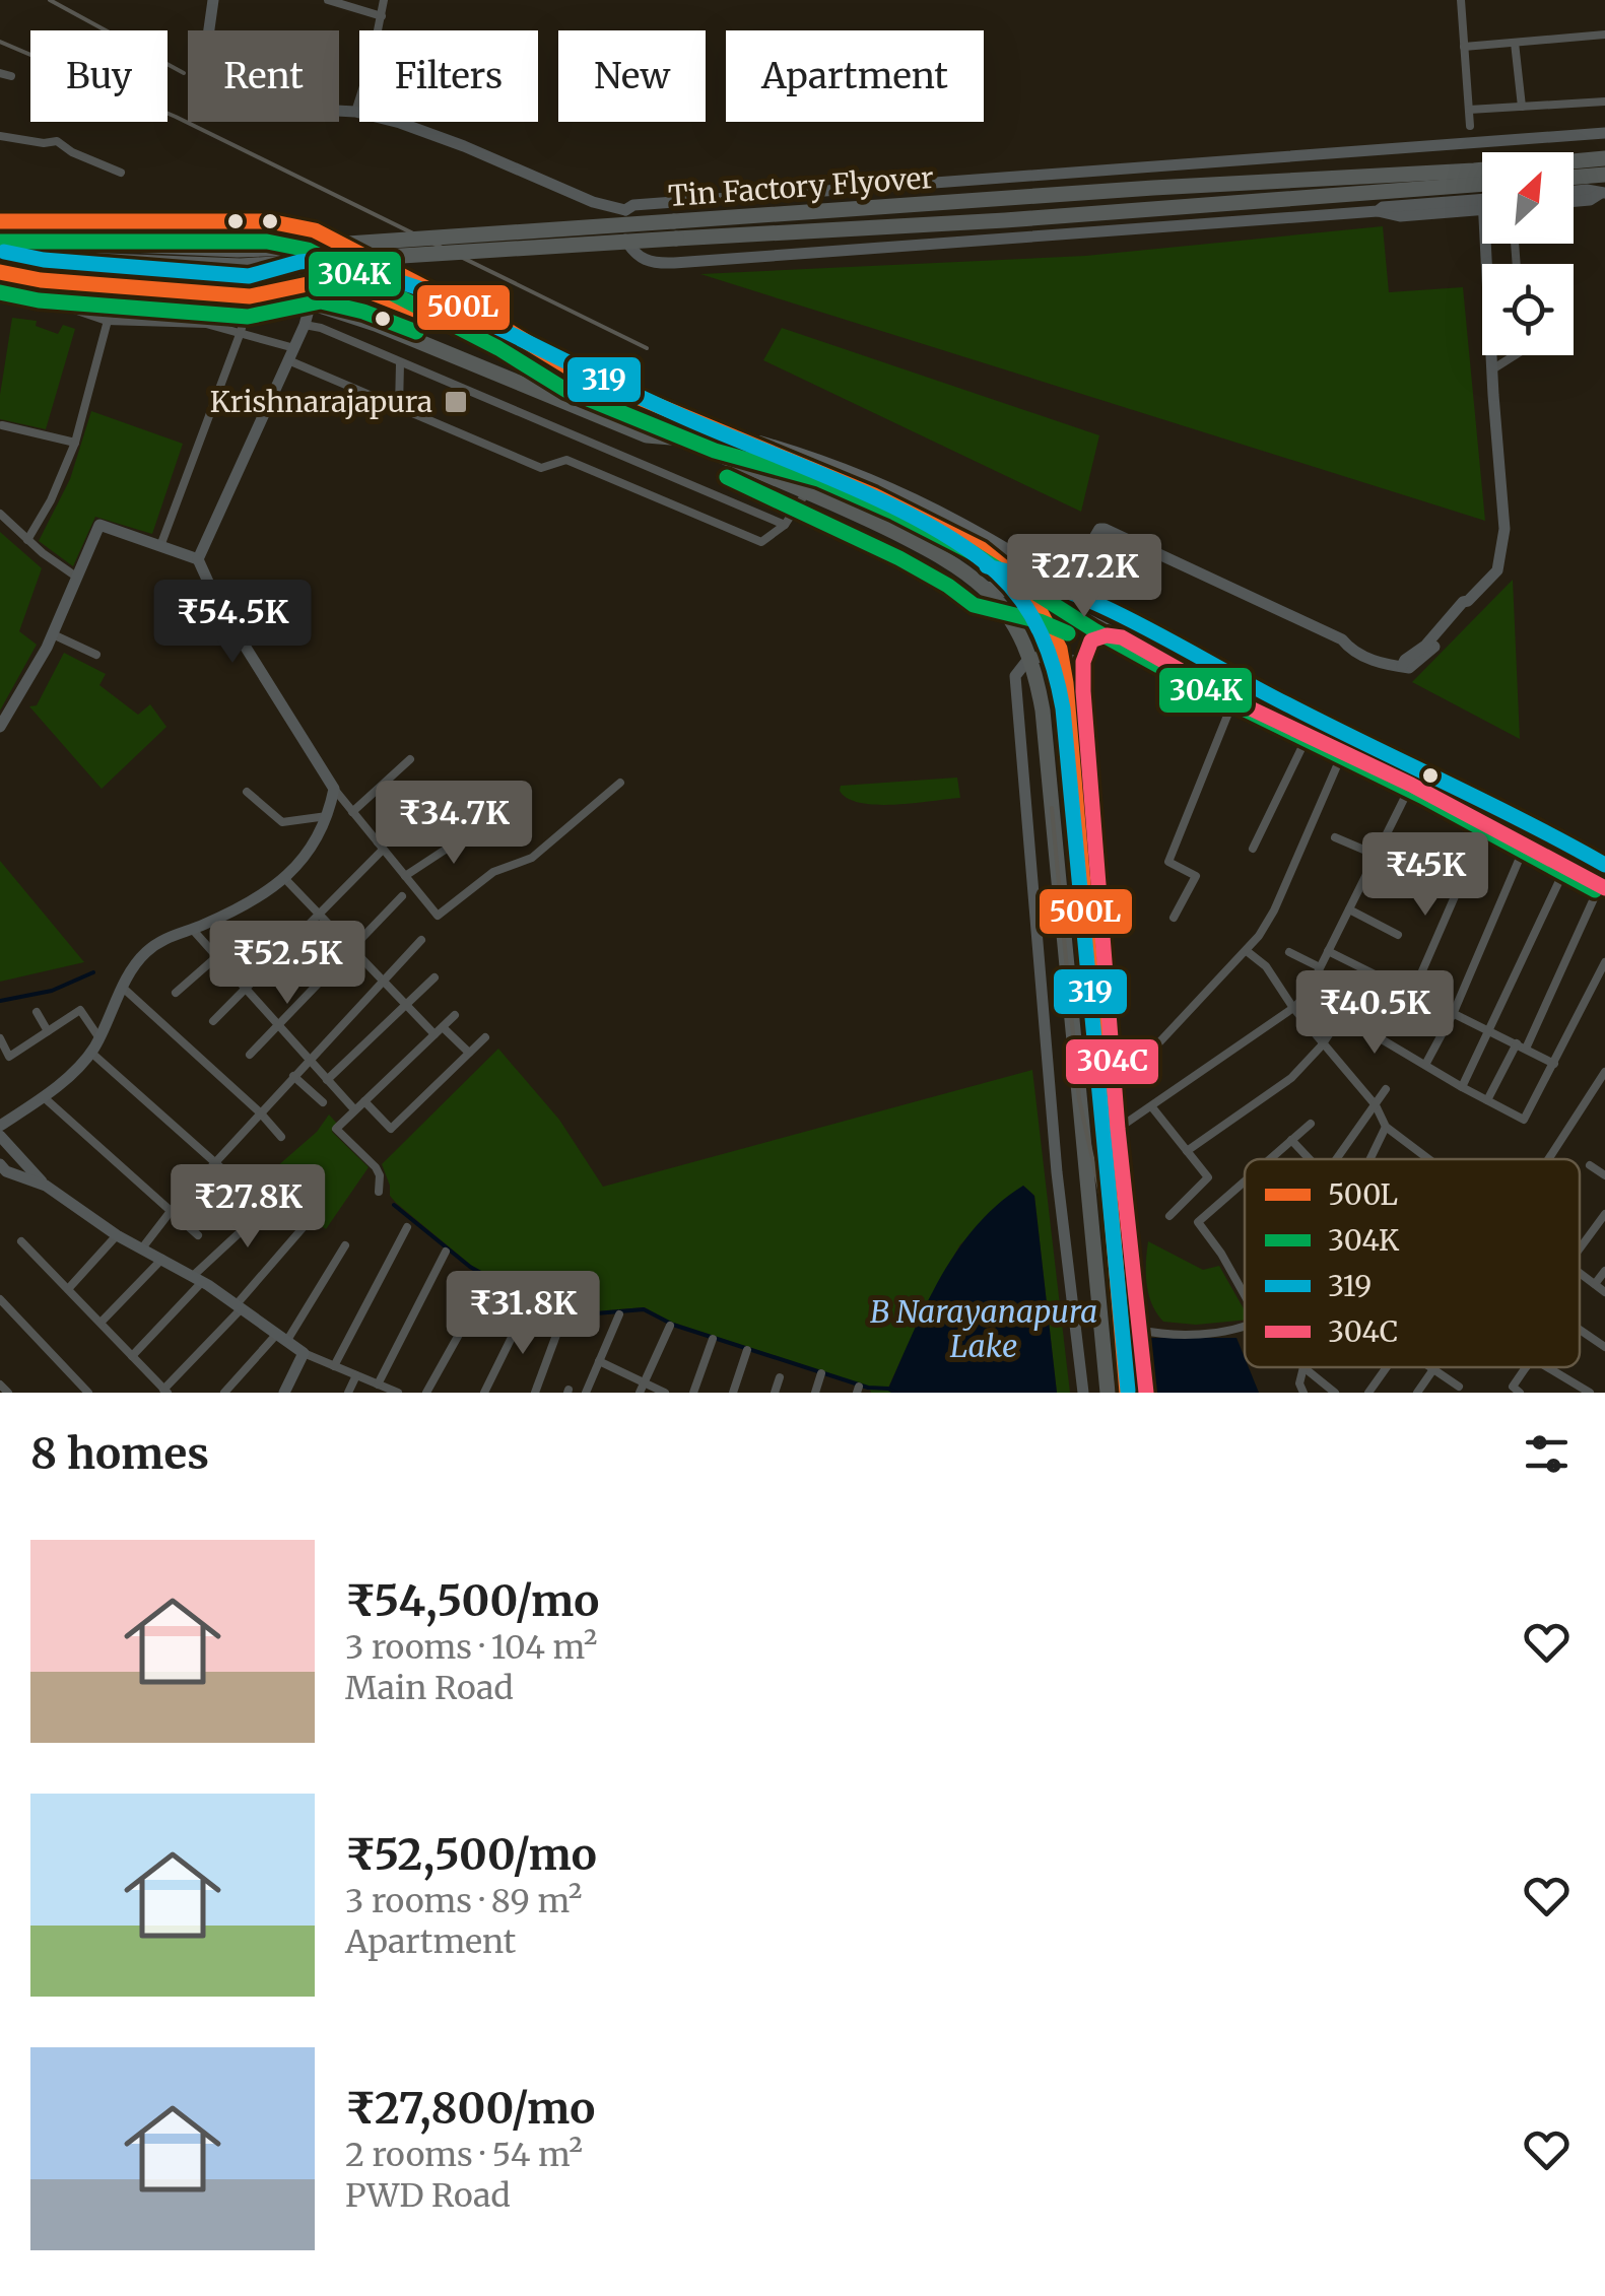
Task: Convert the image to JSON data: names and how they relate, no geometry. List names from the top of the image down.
{
  "streets": {
    "highway": ["Tin Factory Flyover"]
  },
  "water": ["B Narayanapura Lake"],
  "places": {
    "transit": ["Krishnarajapura"]
  },
  "lines": [
    "transit line 500L",
    "transit line 304K",
    "transit line 319",
    "transit line 304C"
  ],
  "legend": [
    "500L",
    "304K",
    "319",
    "304C"
  ],
  "north": "top right",
  "page": {
    "chip": [
      "Buy",
      "Rent",
      "Filters",
      "New",
      "Apartment"
    ],
    "price": [
      "₹27.2K",
      "₹54.5K",
      "₹34.7K",
      "₹45K",
      "₹52.5K",
      "₹40.5K",
      "₹27.8K",
      "₹31.8K"
    ],
    "heading": "8 homes",
    "list": [
      {
        "name": "₹54,500/mo",
        "note": "3 rooms · 104 m² · Main Road"
      },
      {
        "name": "₹52,500/mo",
        "note": "3 rooms · 89 m² · Apartment"
      },
      {
        "name": "₹27,800/mo",
        "note": "2 rooms · 54 m² · PWD Road"
      }
    ]
  }
}
